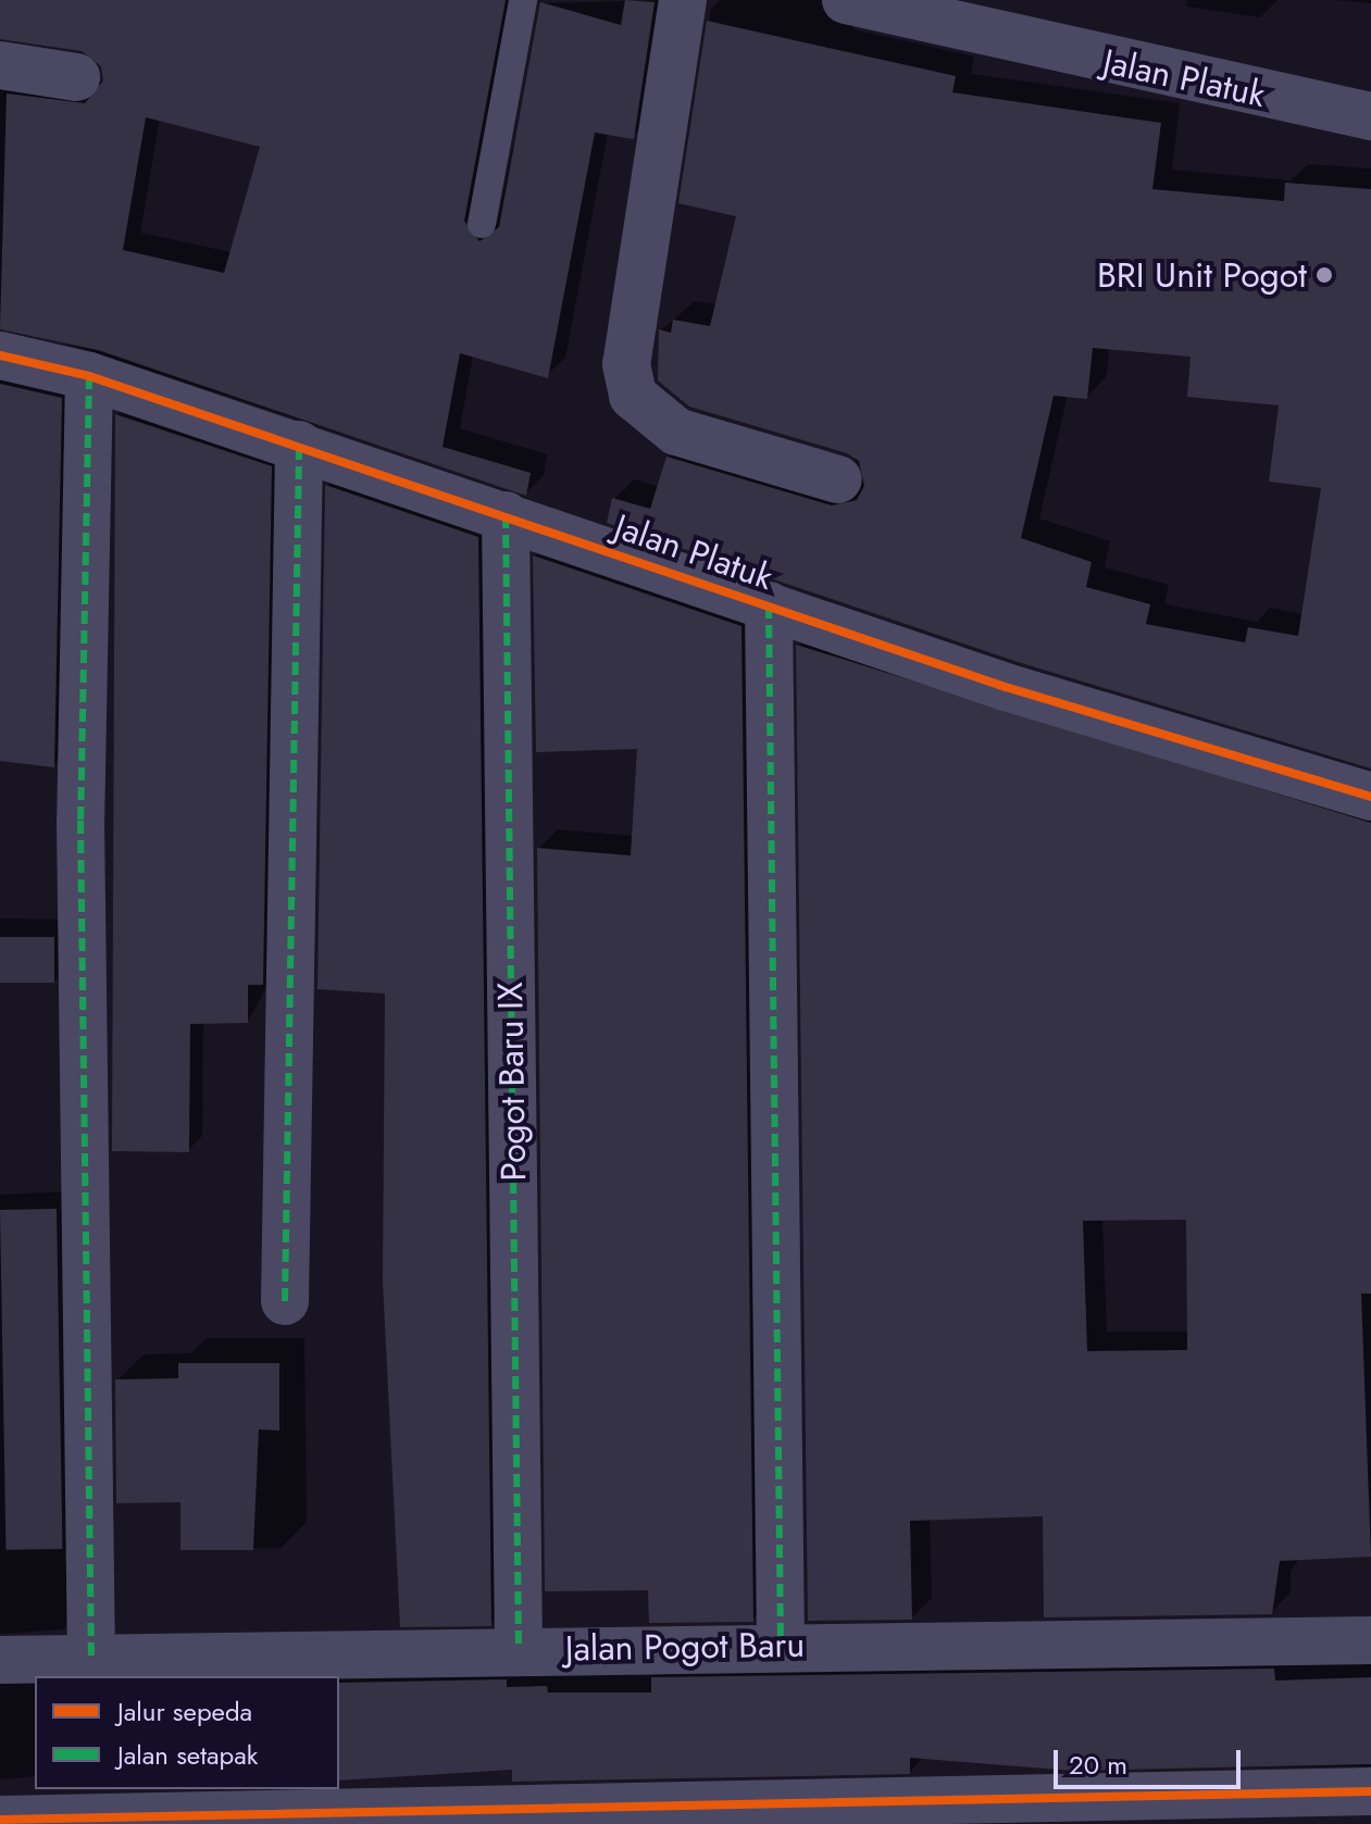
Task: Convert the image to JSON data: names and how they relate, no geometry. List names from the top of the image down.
{
  "streets": {
    "street": ["Jalan Platuk", "Pogot Baru IX", "Jalan Pogot Baru"]
  },
  "crossings": [
    ["Jalan Platuk", "Pogot Baru IX"],
    ["Pogot Baru IX", "Jalan Pogot Baru"]
  ],
  "places": ["BRI Unit Pogot"],
  "legend": ["Jalur sepeda", "Jalan setapak"],
  "scale_bar": "20 m"
}
